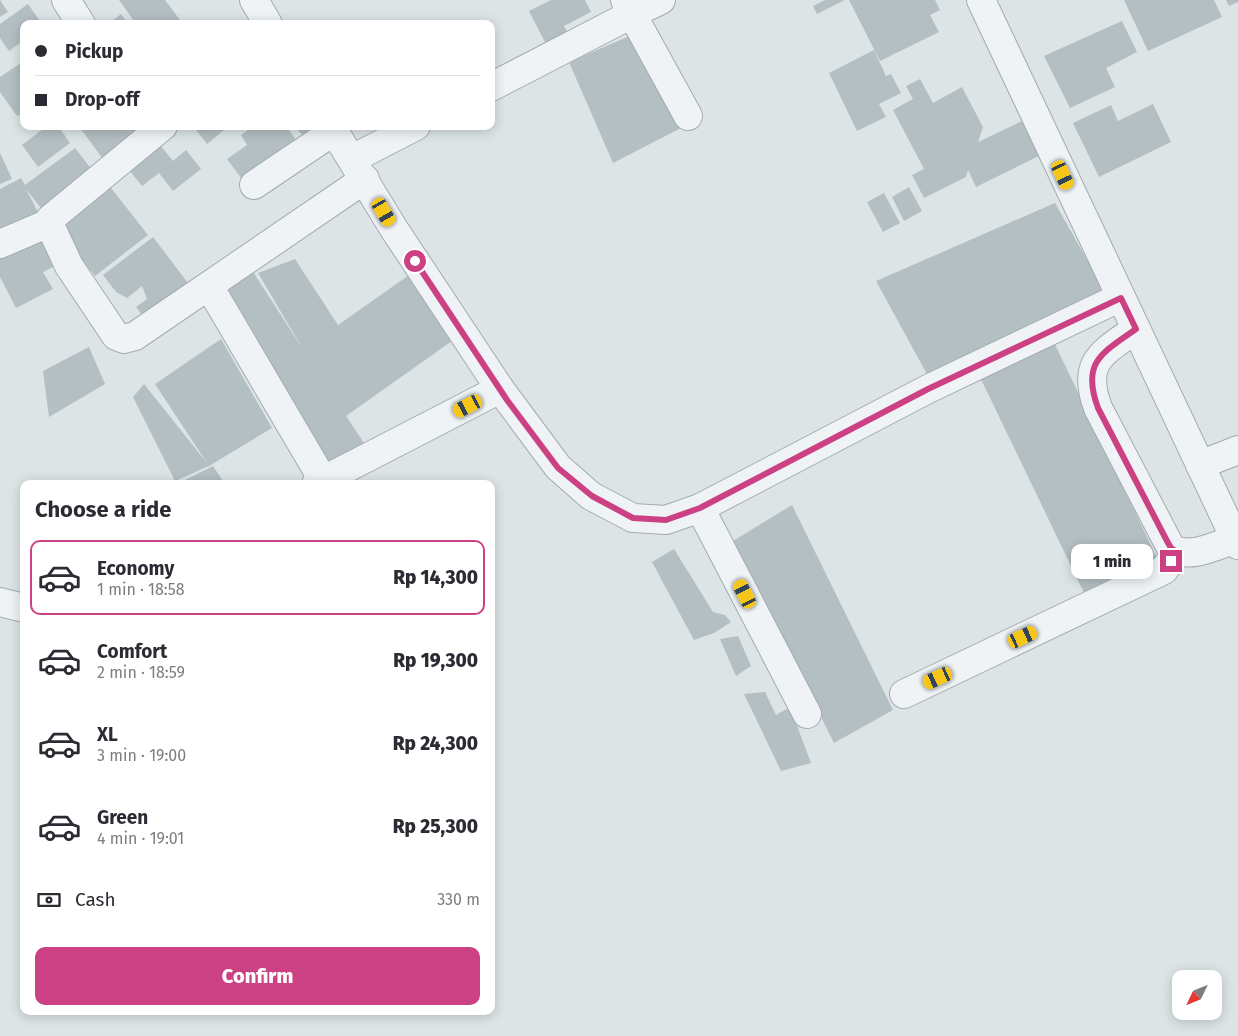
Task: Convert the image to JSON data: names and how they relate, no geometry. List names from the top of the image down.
{
  "north": "bottom left",
  "page": {
    "banner": ["Pickup", "Drop-off"],
    "heading": "Choose a ride",
    "list": [
      {
        "name": "Economy",
        "note": "1 min · 18:58",
        "value": "Rp 14,300"
      },
      {
        "name": "Comfort",
        "note": "2 min · 18:59",
        "value": "Rp 19,300"
      },
      {
        "name": "XL",
        "note": "3 min · 19:00",
        "value": "Rp 24,300"
      },
      {
        "name": "Green",
        "note": "4 min · 19:01",
        "value": "Rp 25,300"
      }
    ],
    "bubble": "1 min",
    "pay": ["Cash", "330 m"],
    "buttons": "Confirm"
  }
}
